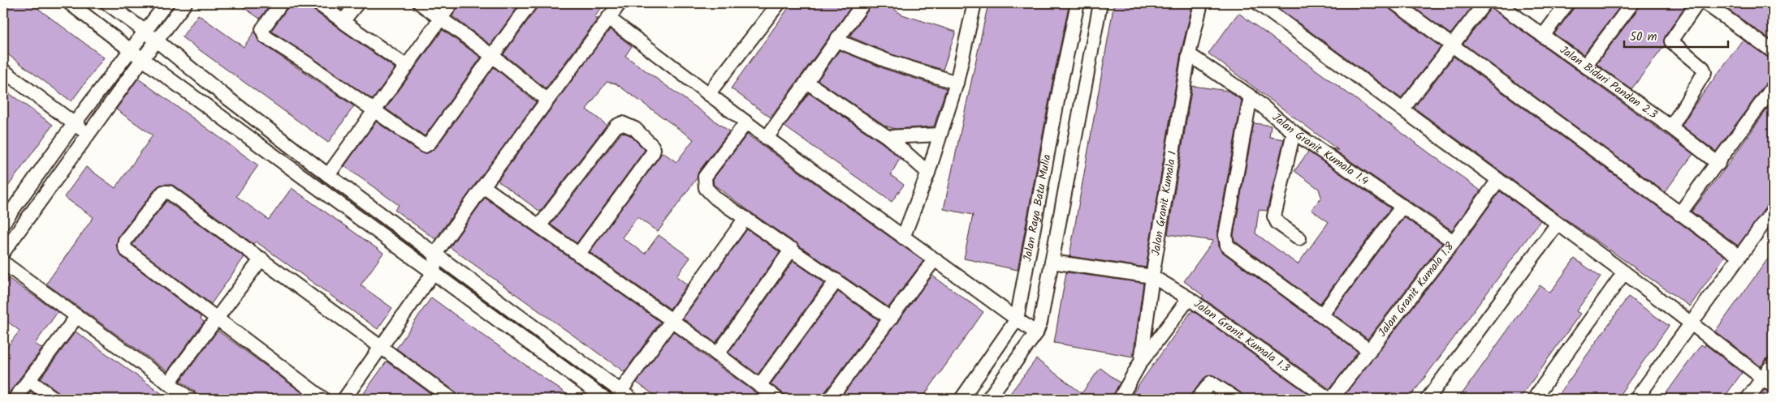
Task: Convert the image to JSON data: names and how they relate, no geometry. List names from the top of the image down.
{
  "streets": {
    "street": [
      "Jalan Biduri Pandan 2.3",
      "Jalan Granit Kumala 1.4",
      "Jalan Granit Kumala 1",
      "Jalan Raya Batu Mulia",
      "Jalan Granit Kumala 1.8",
      "Jalan Granit Kumala 1.3"
    ]
  },
  "crossings": [
    ["Jalan Granit Kumala 1.4", "Jalan Granit Kumala 1"],
    ["Jalan Granit Kumala 1.4", "Jalan Granit Kumala 1.8"],
    ["Jalan Granit Kumala 1", "Jalan Granit Kumala 1.3"]
  ],
  "scale_bar": "50 m"
}
